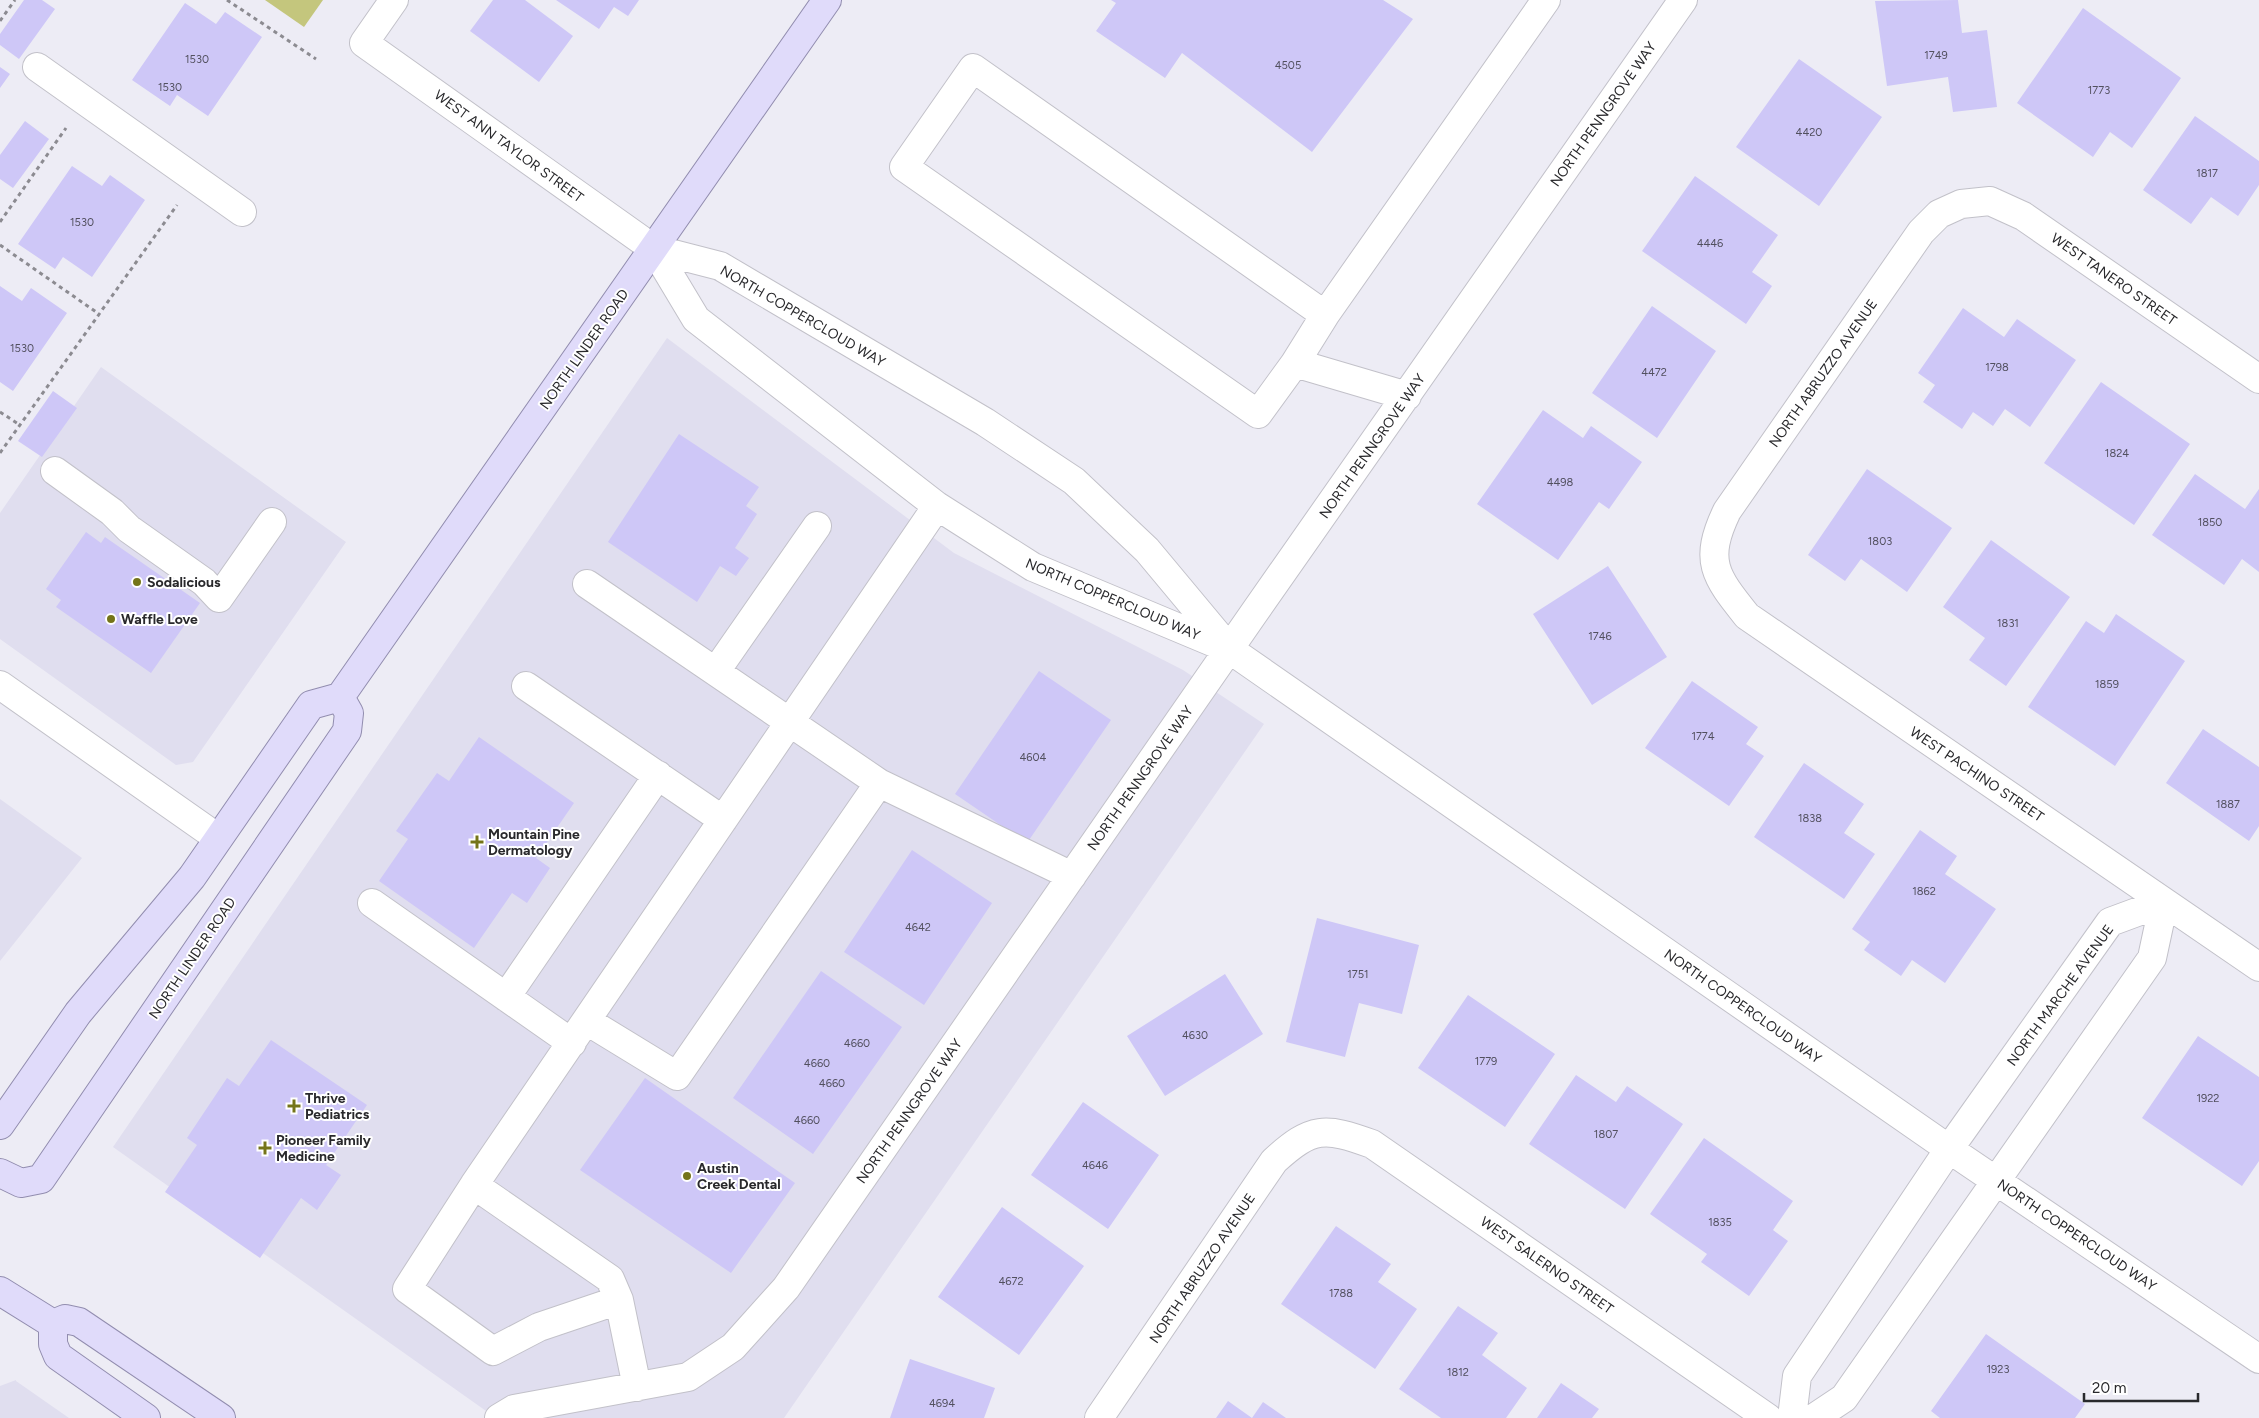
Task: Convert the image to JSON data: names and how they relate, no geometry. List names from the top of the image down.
{
  "streets": {
    "main road": ["NORTH LINDER ROAD"],
    "street": [
      "NORTH PENNGROVE WAY",
      "WEST ANN TAYLOR STREET",
      "WEST TANERO STREET",
      "NORTH COPPERCLOUD WAY",
      "NORTH ABRUZZO AVENUE",
      "WEST PACHINO STREET",
      "NORTH MARCHE AVENUE",
      "WEST SALERNO STREET"
    ]
  },
  "crossings": [
    ["NORTH PENNGROVE WAY", "NORTH COPPERCLOUD WAY"],
    ["WEST ANN TAYLOR STREET", "NORTH COPPERCLOUD WAY"],
    ["WEST ANN TAYLOR STREET", "NORTH LINDER ROAD"],
    ["WEST TANERO STREET", "NORTH ABRUZZO AVENUE"],
    ["NORTH COPPERCLOUD WAY", "NORTH LINDER ROAD"],
    ["NORTH COPPERCLOUD WAY", "NORTH MARCHE AVENUE"],
    ["NORTH ABRUZZO AVENUE", "WEST PACHINO STREET"],
    ["NORTH ABRUZZO AVENUE", "WEST SALERNO STREET"],
    ["WEST PACHINO STREET", "NORTH MARCHE AVENUE"]
  ],
  "places": {
    "other": ["Sodalicious", "Waffle Love", "Austin Creek Dental"],
    "health": ["Mountain Pine Dermatology", "Thrive Pediatrics", "Pioneer Family Medicine"]
  },
  "house_numbers": [
    "1749",
    "1530",
    "4505",
    "1530",
    "1773",
    "4420",
    "1817",
    "1530",
    "4446",
    "1530",
    "1798",
    "4472",
    "1824",
    "4498",
    "1850",
    "1803",
    "1831",
    "1746",
    "1859",
    "1774",
    "4604",
    "1887",
    "1838",
    "1862",
    "4642",
    "1751",
    "4630",
    "4660",
    "1779",
    "4660",
    "4660",
    "1922",
    "4660",
    "1807",
    "4646",
    "1835",
    "4672",
    "1788",
    "1923",
    "1812",
    "4694"
  ],
  "scale_bar": "20 m"
}
